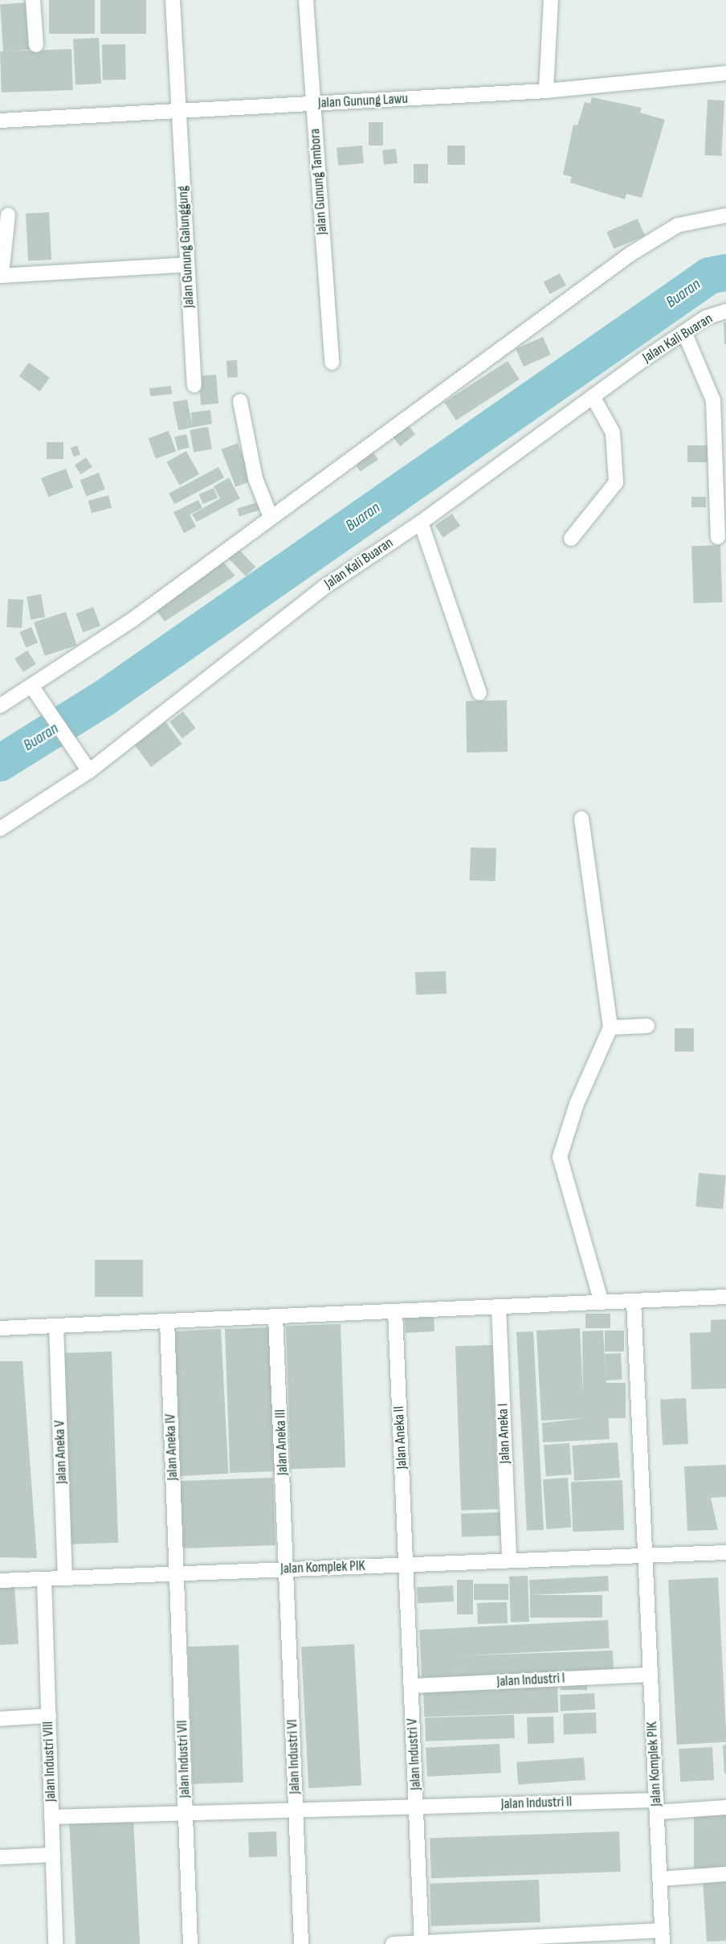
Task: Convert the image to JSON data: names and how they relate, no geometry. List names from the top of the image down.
{
  "streets": {
    "street": [
      "Jalan Gunung Lawu",
      "Jalan Gunung Tambora",
      "Jalan Gunung Galunggung",
      "Jalan Kali Buaran",
      "Jalan Aneka I",
      "Jalan Aneka II",
      "Jalan Aneka III",
      "Jalan Aneka IV",
      "Jalan Aneka V",
      "Jalan Komplek PIK",
      "Jalan Industri I",
      "Jalan Industri V",
      "Jalan Industri VI",
      "Jalan Industri VII",
      "Jalan Industri VIII",
      "Jalan Industri II"
    ]
  },
  "crossings": [
    ["Jalan Gunung Lawu", "Jalan Gunung Tambora"],
    ["Jalan Gunung Lawu", "Jalan Gunung Galunggung"],
    ["Jalan Aneka I", "Jalan Komplek PIK"],
    ["Jalan Aneka II", "Jalan Komplek PIK"],
    ["Jalan Aneka II", "Jalan Industri V"],
    ["Jalan Aneka III", "Jalan Komplek PIK"],
    ["Jalan Aneka III", "Jalan Industri VI"],
    ["Jalan Aneka IV", "Jalan Komplek PIK"],
    ["Jalan Aneka IV", "Jalan Industri VII"],
    ["Jalan Aneka V", "Jalan Komplek PIK"],
    ["Jalan Komplek PIK", "Jalan Industri I"],
    ["Jalan Komplek PIK", "Jalan Industri V"],
    ["Jalan Komplek PIK", "Jalan Industri VI"],
    ["Jalan Komplek PIK", "Jalan Industri VII"],
    ["Jalan Komplek PIK", "Jalan Industri VIII"],
    ["Jalan Komplek PIK", "Jalan Industri II"],
    ["Jalan Industri I", "Jalan Industri V"],
    ["Jalan Industri V", "Jalan Industri II"]
  ],
  "water": ["Buaran"]
}
